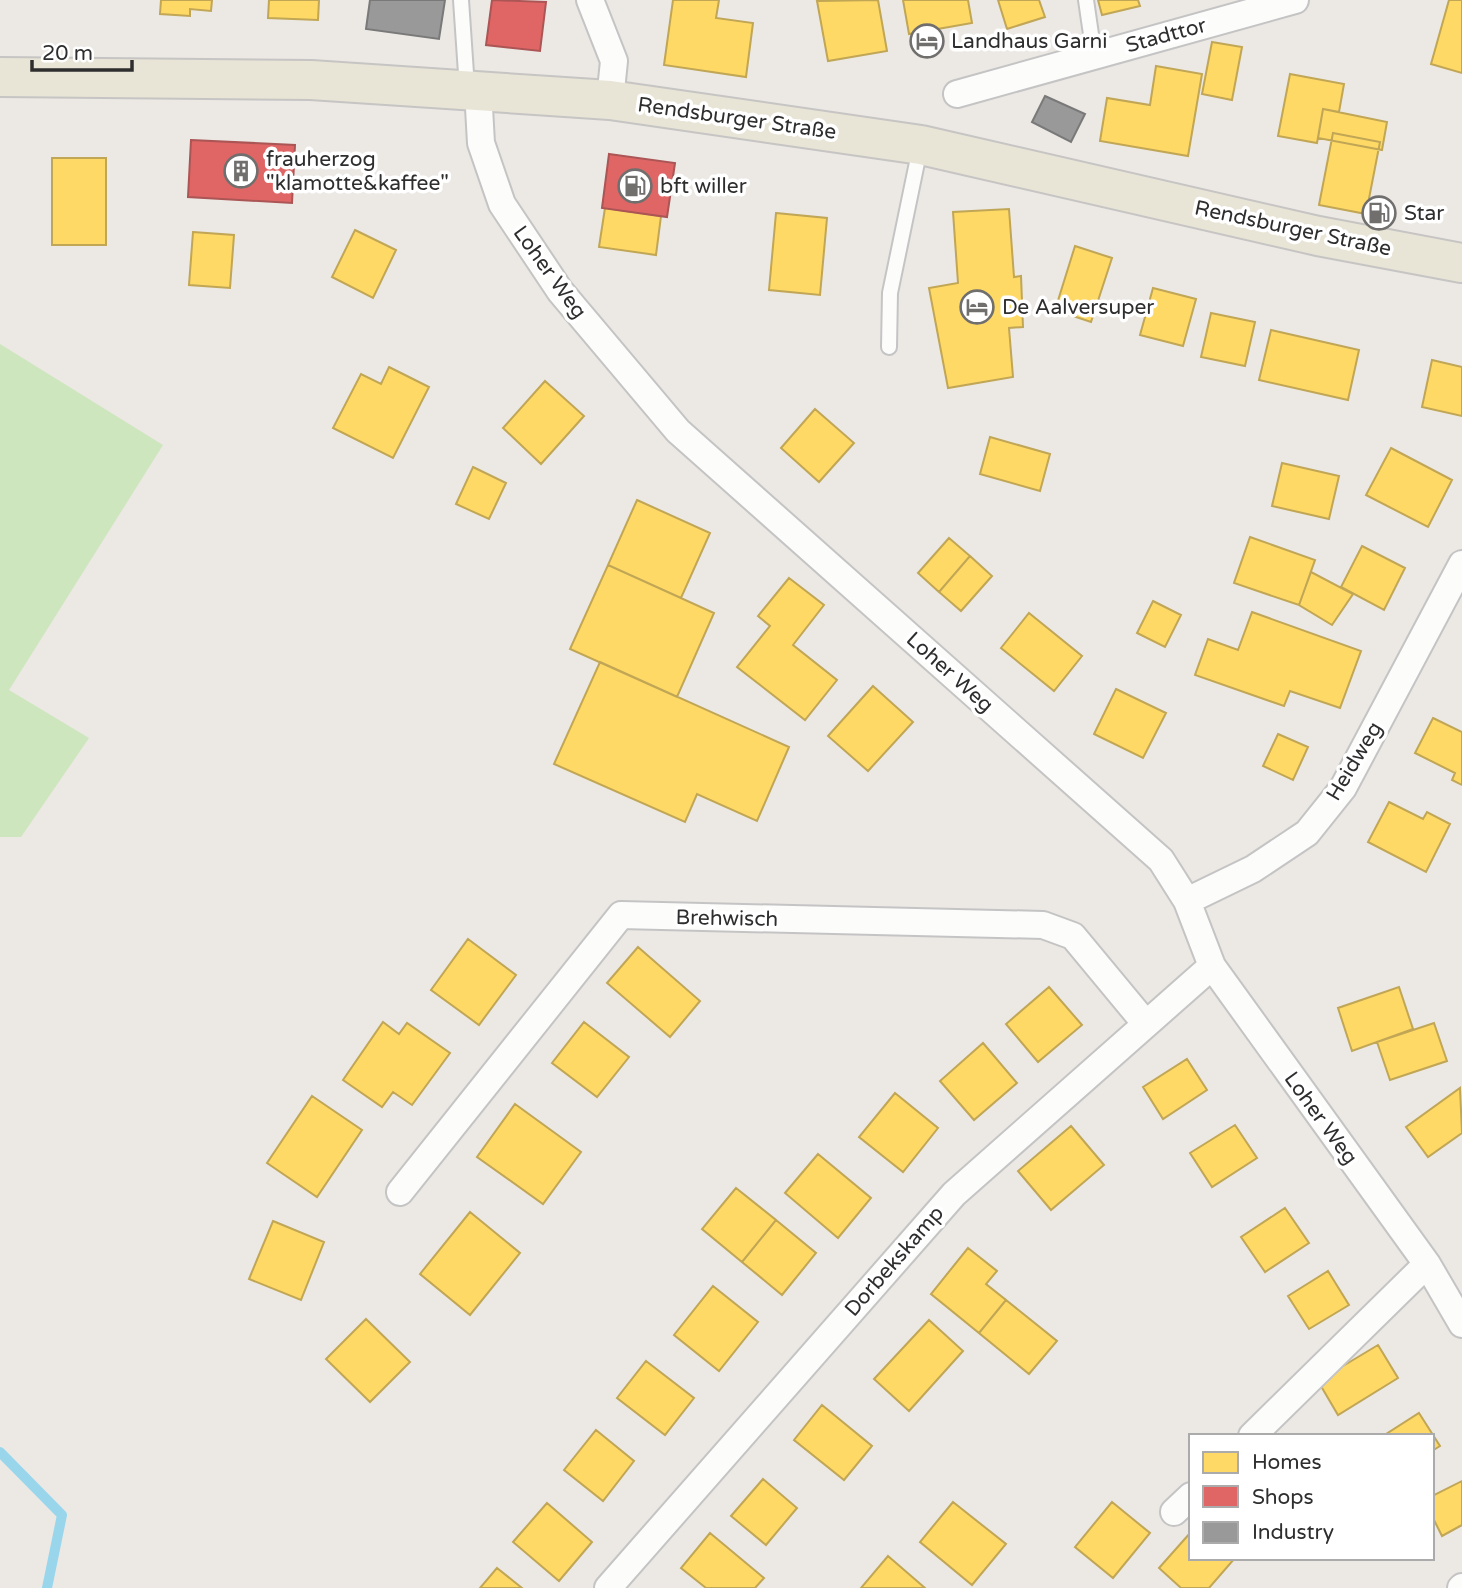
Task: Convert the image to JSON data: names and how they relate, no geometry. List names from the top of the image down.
{
  "streets": {
    "main road": ["Rendsburger Straße"],
    "street": [
      "Stadttor",
      "Loher Weg",
      "Heidweg",
      "Brehwisch",
      "Dorbekskamp"
    ]
  },
  "crossings": [
    ["Rendsburger Straße", "Loher Weg"],
    ["Loher Weg", "Heidweg"],
    ["Loher Weg", "Dorbekskamp"],
    ["Brehwisch", "Dorbekskamp"]
  ],
  "places": {
    "hotel": ["Landhaus Garni", "De Aalversuper"],
    "building": ["frauherzog \"klamotte&kaffee\""],
    "fuel station": ["bft willer", "Star"]
  },
  "legend": ["Homes", "Shops", "Industry"],
  "scale_bar": "20 m"
}
